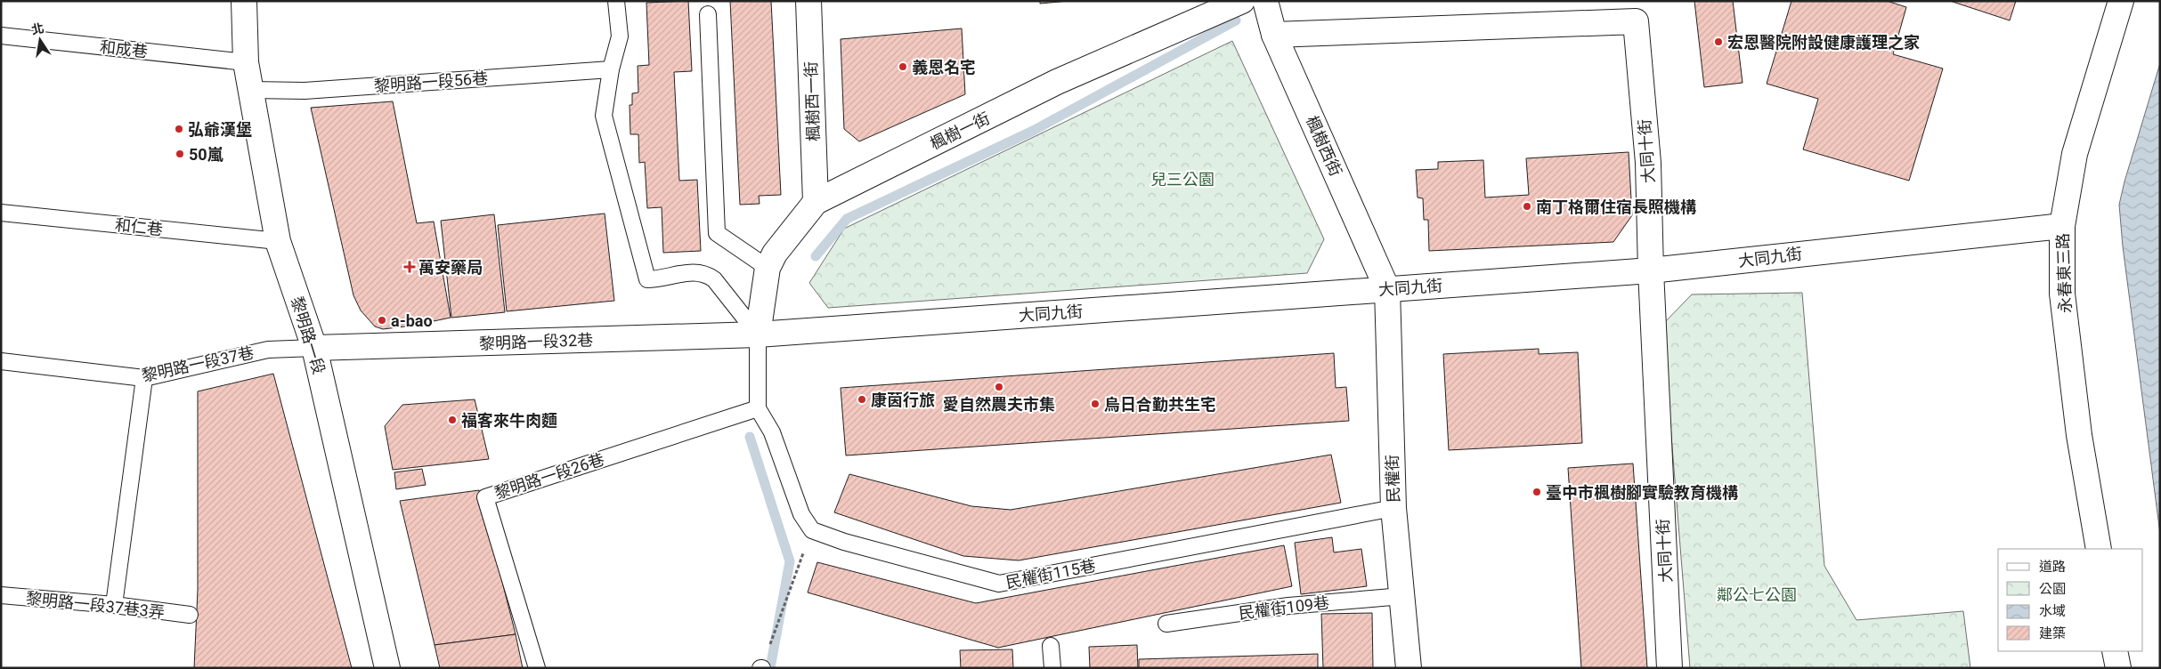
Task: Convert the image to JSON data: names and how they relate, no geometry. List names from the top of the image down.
{
  "streets": {
    "street": [
      "楓樹西一街",
      "楓樹一街",
      "楓樹西街",
      "大同十街",
      "大同九街",
      "永春東三路",
      "黎明路一段",
      "黎明路一段32巷",
      "民權街"
    ],
    "lane": [
      "和成巷",
      "黎明路一段56巷",
      "和仁巷",
      "黎明路一段37巷",
      "黎明路一段26巷",
      "民權街115巷",
      "黎明路一段37巷3弄",
      "民權街109巷"
    ]
  },
  "crossings": [
    ["和成巷", "黎明路一段"],
    ["黎明路一段56巷", "黎明路一段"],
    ["楓樹西一街", "楓樹一街"],
    ["楓樹一街", "大同九街"],
    ["楓樹一街", "黎明路一段32巷"],
    ["楓樹西街", "大同十街"],
    ["楓樹西街", "大同九街"],
    ["楓樹西街", "民權街"],
    ["大同十街", "大同九街"],
    ["和仁巷", "黎明路一段"],
    ["大同九街", "永春東三路"],
    ["大同九街", "黎明路一段32巷"],
    ["大同九街", "民權街"],
    ["黎明路一段", "黎明路一段32巷"],
    ["黎明路一段", "黎明路一段37巷"],
    ["黎明路一段32巷", "黎明路一段37巷"],
    ["民權街", "民權街115巷"],
    ["民權街", "民權街109巷"]
  ],
  "parks": ["兒三公園", "鄰公七公園"],
  "places": {
    "other": [
      "宏恩醫院附設健康護理之家",
      "義恩名宅",
      "弘爺漢堡",
      "50嵐",
      "南丁格爾住宿長照機構",
      "a-bao",
      "愛自然農夫市集",
      "康茵行旅",
      "烏日合勤共生宅",
      "福客來牛肉麵",
      "臺中市楓樹腳實驗教育機構"
    ],
    "health": ["萬安藥局"]
  },
  "legend": [
    "道路",
    "公園",
    "水域",
    "建築"
  ],
  "north": "top"
}
